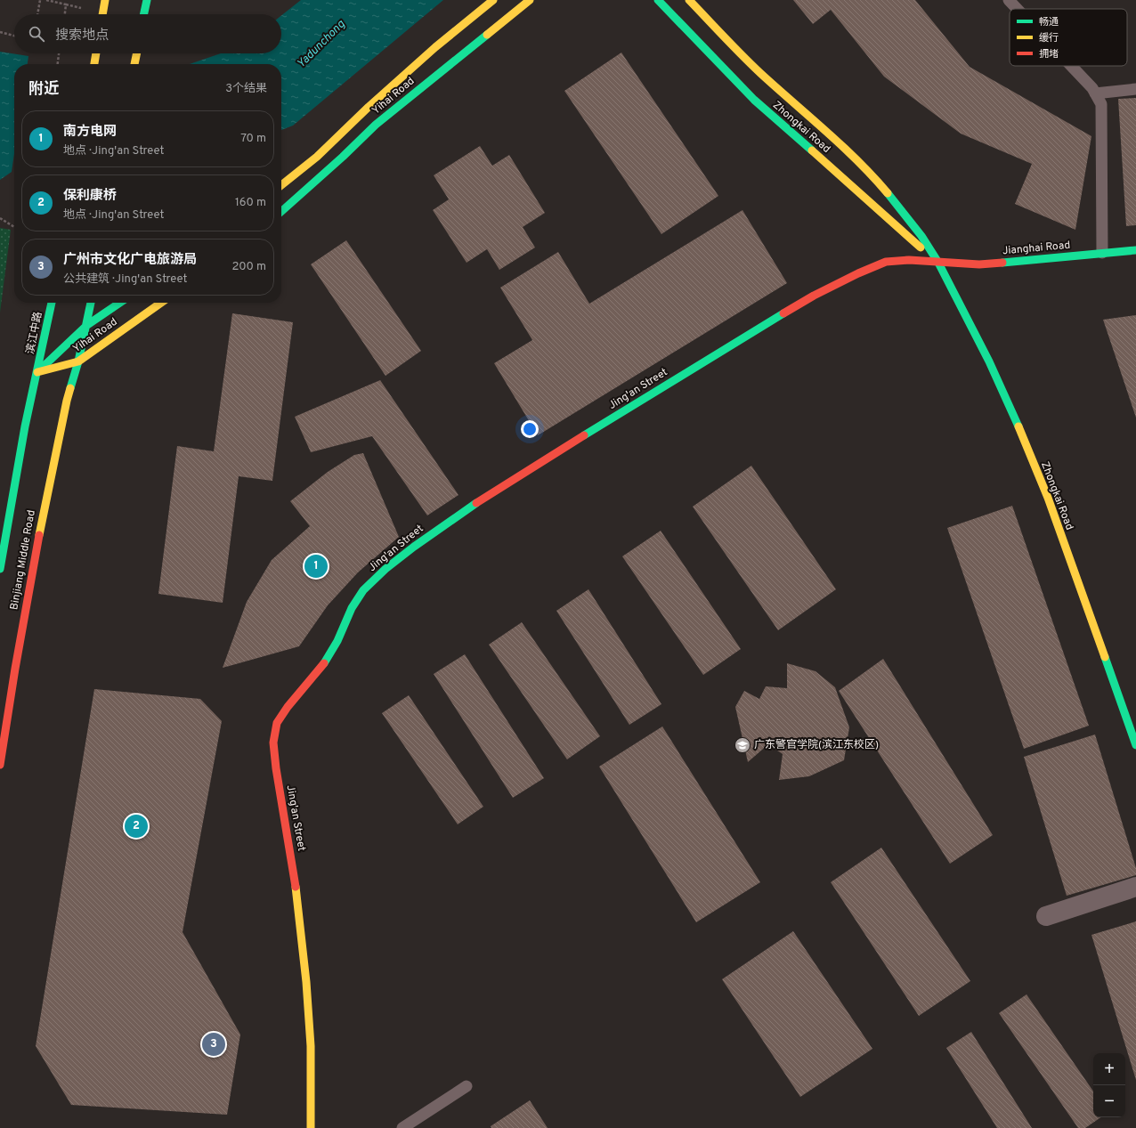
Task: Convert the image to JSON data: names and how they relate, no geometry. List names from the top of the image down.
{
  "streets": {
    "street": [
      "Yihai Road",
      "Zhongkai Road",
      "Jianghai Road",
      "滨江中路",
      "Jing'an Street",
      "Binjiang Middle Road"
    ]
  },
  "crossings": [
    ["Yihai Road", "滨江中路"],
    ["Yihai Road", "Binjiang Middle Road"],
    ["Zhongkai Road", "Jianghai Road"],
    ["Zhongkai Road", "Jing'an Street"],
    ["Jianghai Road", "Jing'an Street"],
    ["滨江中路", "Binjiang Middle Road"]
  ],
  "water": ["Yadunchong"],
  "places": {
    "school or university": ["广东警官学院(滨江东校区)"]
  },
  "legend": ["畅通", "缓行", "拥堵"],
  "page": {
    "search": "搜索地点",
    "heading": ["附近", "3个结果"],
    "list": [
      {
        "mark": "1",
        "name": "南方电网",
        "note": "地点 · Jing'an Street",
        "value": "70 m"
      },
      {
        "mark": "2",
        "name": "保利·康桥",
        "note": "地点 · Jing'an Street",
        "value": "160 m"
      },
      {
        "mark": "3",
        "name": "广州市文化广电旅游局",
        "note": "公共建筑 · Jing'an Street",
        "value": "200 m"
      }
    ],
    "pins": ["1", "2", "3"],
    "map_buttons": ["+", "−"]
  }
}
